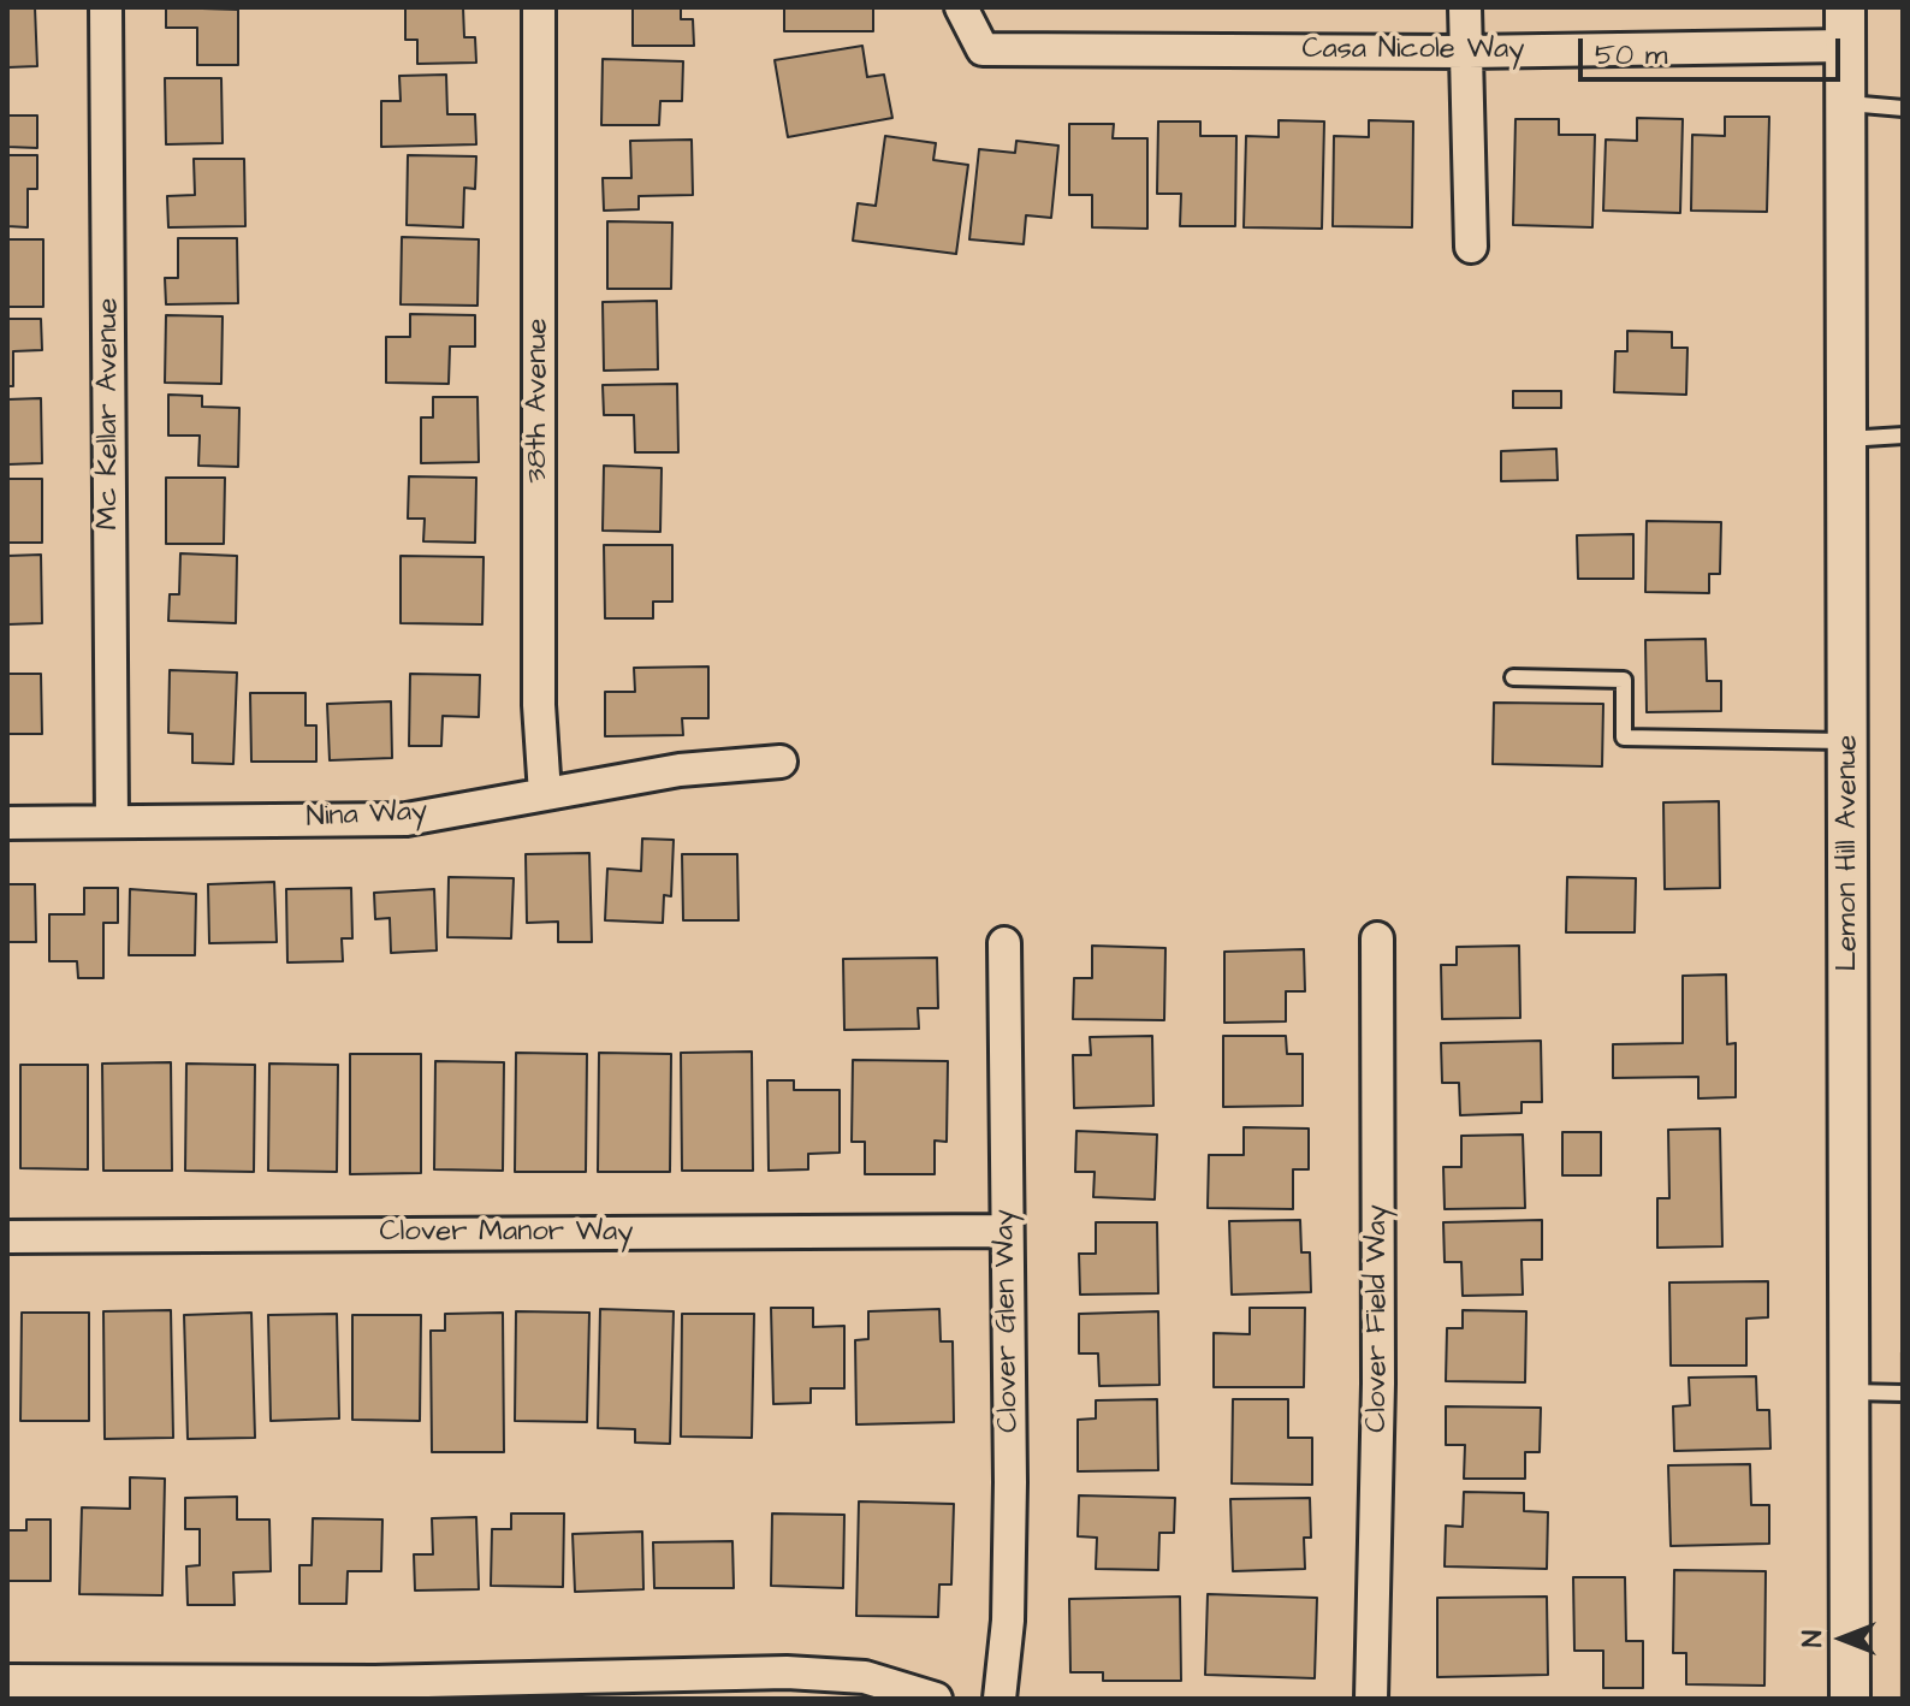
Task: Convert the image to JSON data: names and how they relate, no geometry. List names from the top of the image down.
{
  "streets": {
    "street": [
      "Casa Nicole Way",
      "38th Avenue",
      "Mc Kellar Avenue",
      "Nina Way",
      "Lemon Hill Avenue",
      "Clover Manor Way",
      "Clover Field Way",
      "Clover Glen Way"
    ]
  },
  "crossings": [
    ["Casa Nicole Way", "Lemon Hill Avenue"],
    ["38th Avenue", "Nina Way"],
    ["Mc Kellar Avenue", "Nina Way"],
    ["Clover Manor Way", "Clover Glen Way"]
  ],
  "scale_bar": "50 m",
  "north": "left"
}
